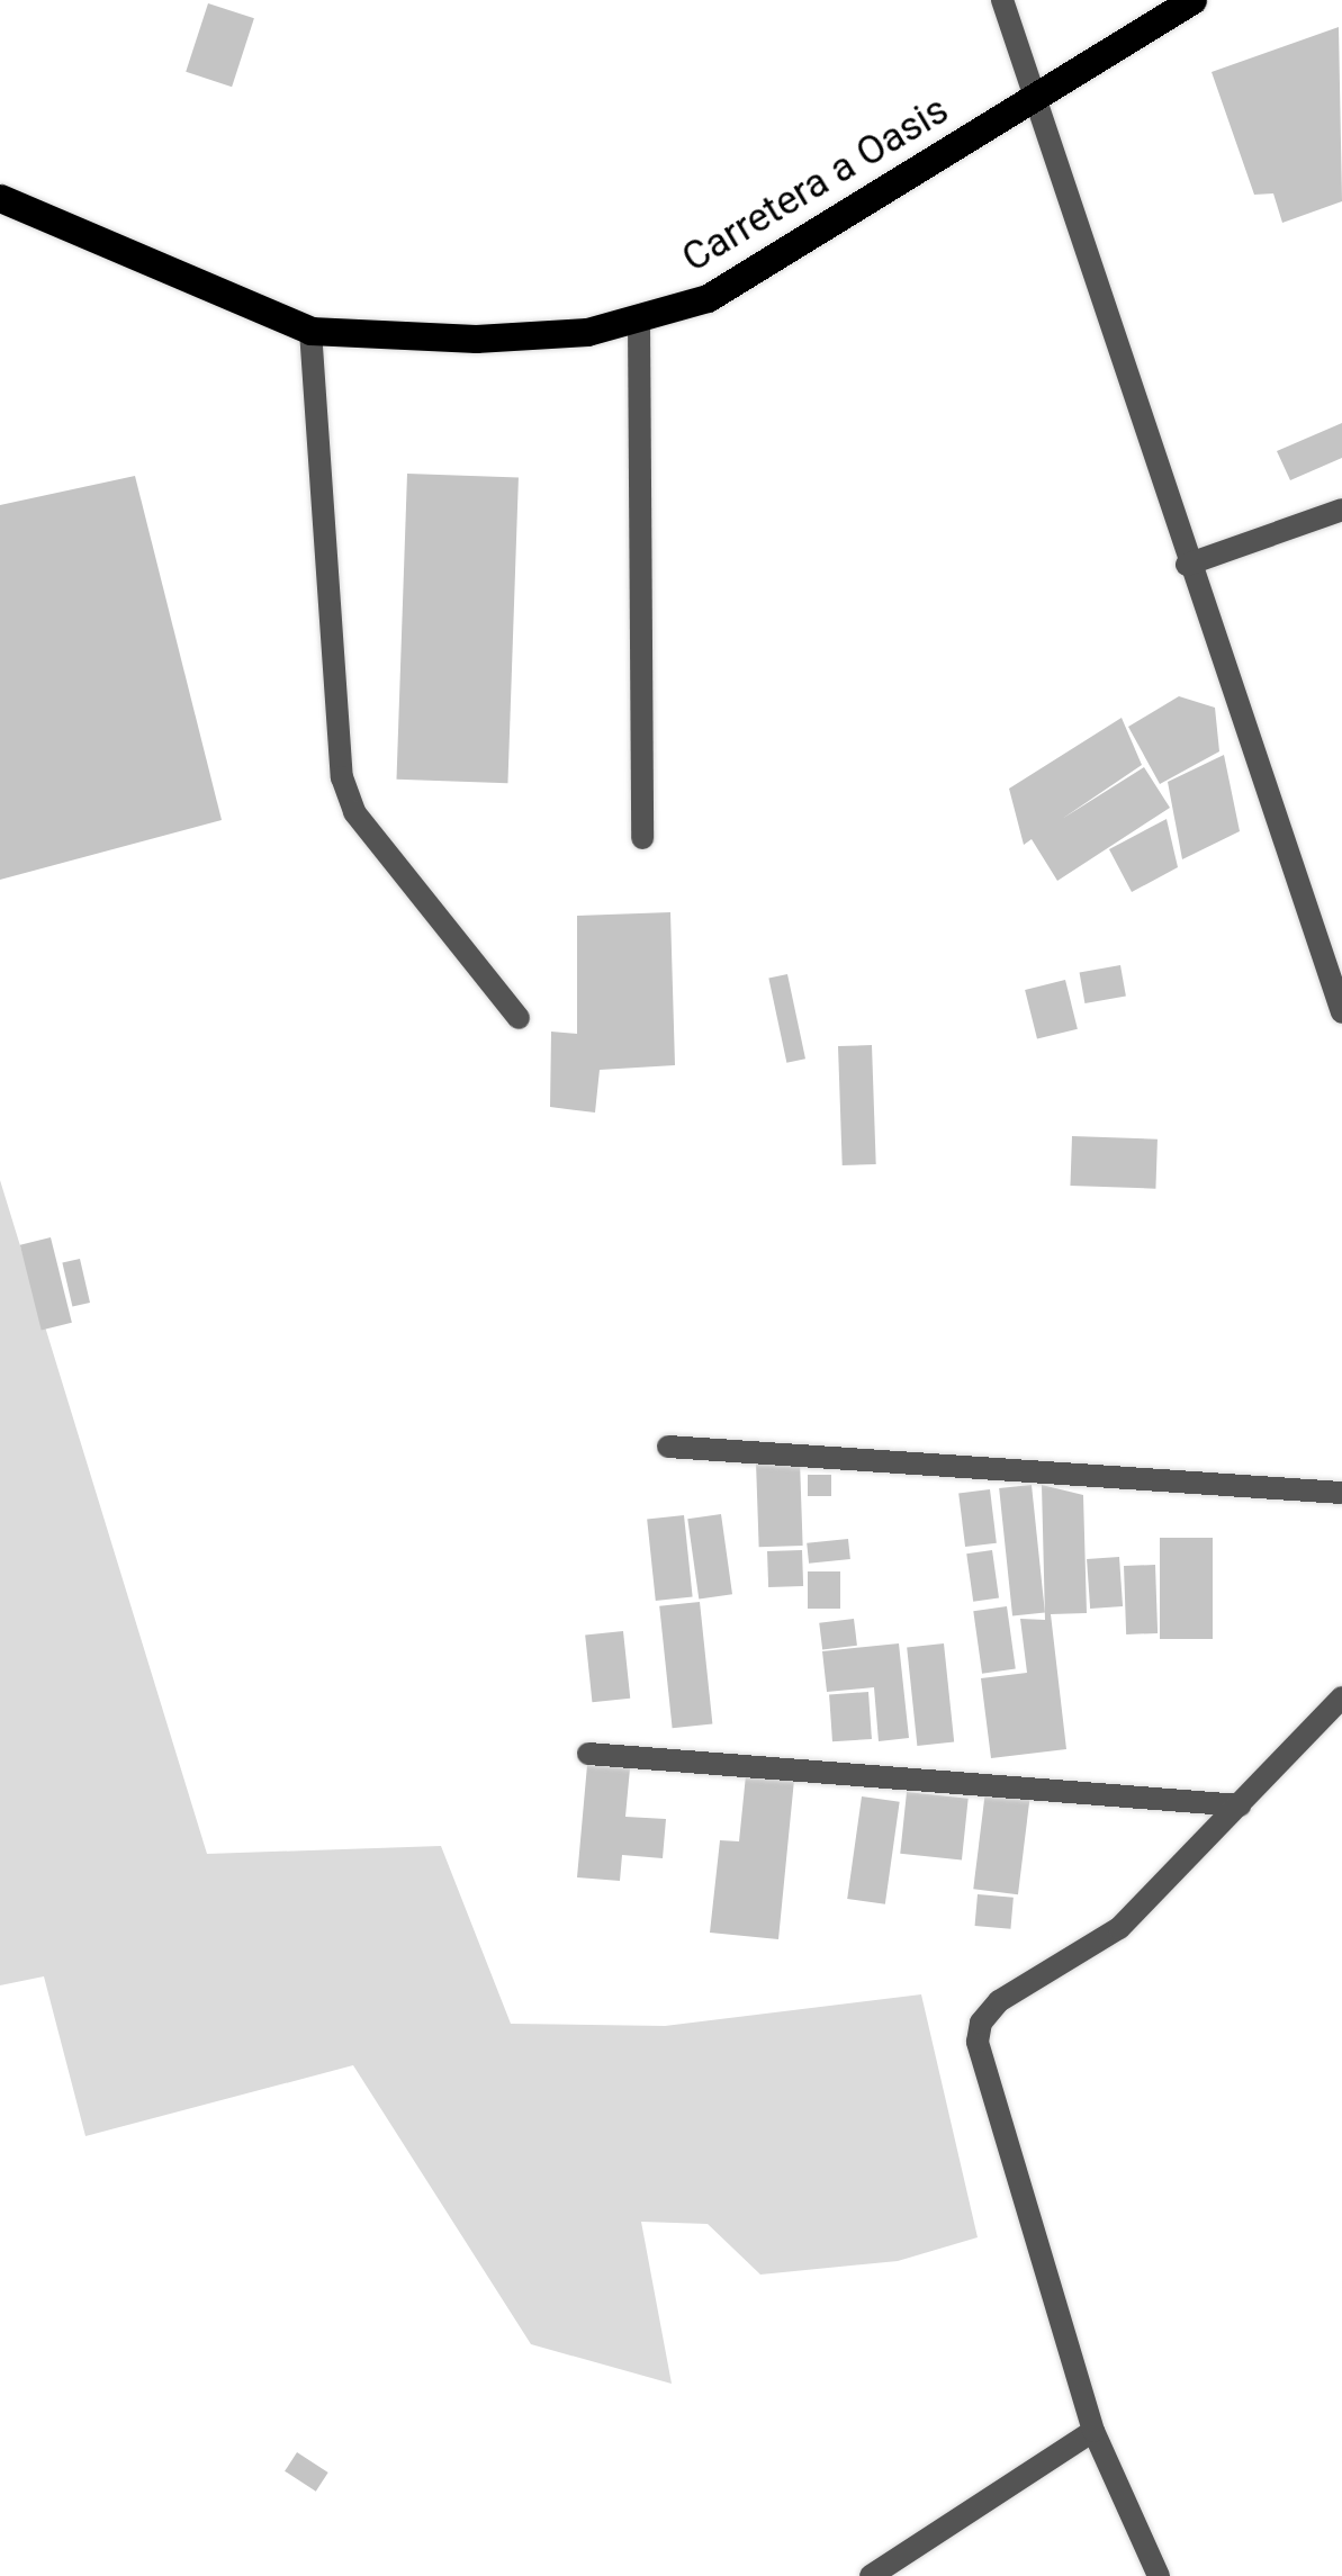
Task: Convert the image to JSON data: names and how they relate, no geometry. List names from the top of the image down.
{
  "streets": {
    "main road": ["Carretera a Oasis"]
  }
}
